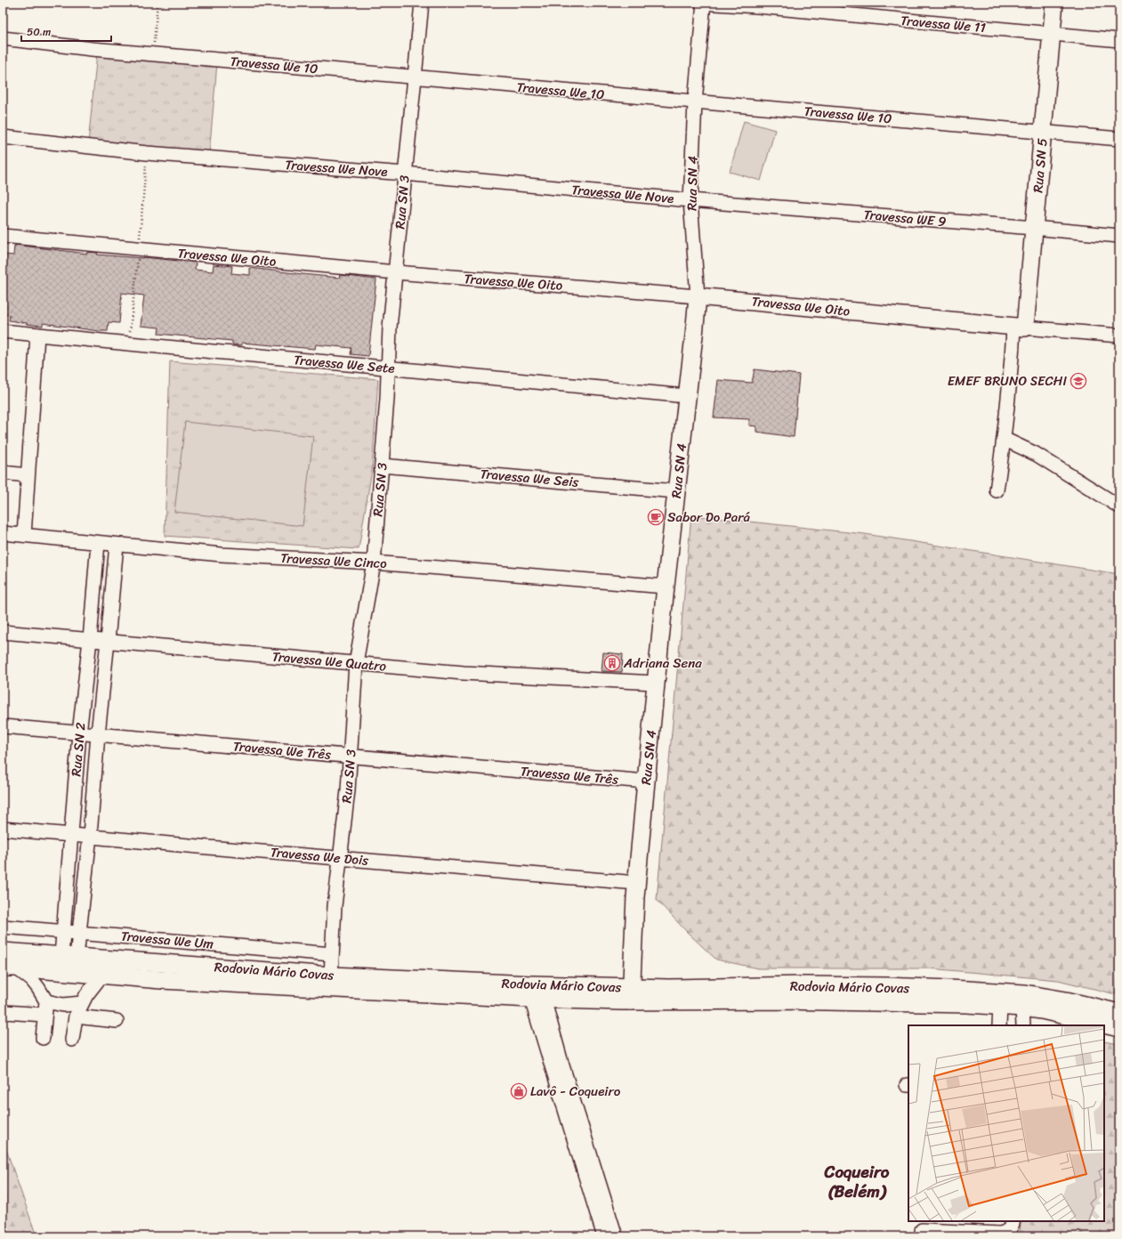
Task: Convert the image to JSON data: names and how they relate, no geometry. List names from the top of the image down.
{
  "streets": {
    "main road": [
      "Rua SN 5",
      "Rua SN 4",
      "Travessa We Oito",
      "Rodovia Mário Covas"
    ],
    "street": [
      "Travessa We 11",
      "Travessa We 10",
      "Travessa We Nove",
      "Rua SN 3",
      "Travessa WE 9",
      "Travessa We Sete",
      "Travessa We Seis",
      "Travessa We Cinco",
      "Travessa We Quatro",
      "Rua SN 2",
      "Travessa We Três",
      "Travessa We Dois",
      "Travessa We Um"
    ]
  },
  "crossings": [
    ["Travessa We 11", "Rua SN 5"],
    ["Travessa We 11", "Rua SN 4"],
    ["Travessa We 10", "Rua SN 5"],
    ["Travessa We 10", "Rua SN 4"],
    ["Travessa We 10", "Rua SN 3"],
    ["Rua SN 5", "Travessa WE 9"],
    ["Rua SN 5", "Travessa We Oito"],
    ["Travessa We Nove", "Rua SN 4"],
    ["Travessa We Nove", "Rua SN 3"],
    ["Travessa We Nove", "Travessa WE 9"],
    ["Rua SN 4", "Travessa WE 9"],
    ["Rua SN 4", "Travessa We Oito"],
    ["Rua SN 4", "Travessa We Sete"],
    ["Rua SN 4", "Travessa We Seis"],
    ["Rua SN 4", "Travessa We Cinco"],
    ["Rua SN 4", "Travessa We Quatro"],
    ["Rua SN 4", "Travessa We Três"],
    ["Rua SN 4", "Travessa We Dois"],
    ["Rua SN 4", "Rodovia Mário Covas"],
    ["Rua SN 3", "Travessa We Oito"],
    ["Rua SN 3", "Travessa We Sete"],
    ["Rua SN 3", "Travessa We Seis"],
    ["Rua SN 3", "Travessa We Cinco"],
    ["Rua SN 3", "Travessa We Quatro"],
    ["Rua SN 3", "Travessa We Três"],
    ["Rua SN 3", "Travessa We Dois"],
    ["Rua SN 3", "Travessa We Um"],
    ["Rua SN 3", "Rodovia Mário Covas"],
    ["Travessa We Cinco", "Rua SN 2"],
    ["Travessa We Quatro", "Rua SN 2"],
    ["Rua SN 2", "Travessa We Três"],
    ["Rua SN 2", "Travessa We Dois"],
    ["Rua SN 2", "Travessa We Um"],
    ["Rua SN 2", "Rodovia Mário Covas"]
  ],
  "districts": ["Coqueiro (Belém)"],
  "places": {
    "school or university": ["EMEF BRUNO SECHI"],
    "cafe": ["Sabor Do Pará"],
    "building": ["Adriana Sena"],
    "shop": ["Lavô - Coqueiro"]
  },
  "scale_bar": "50 m"
}
